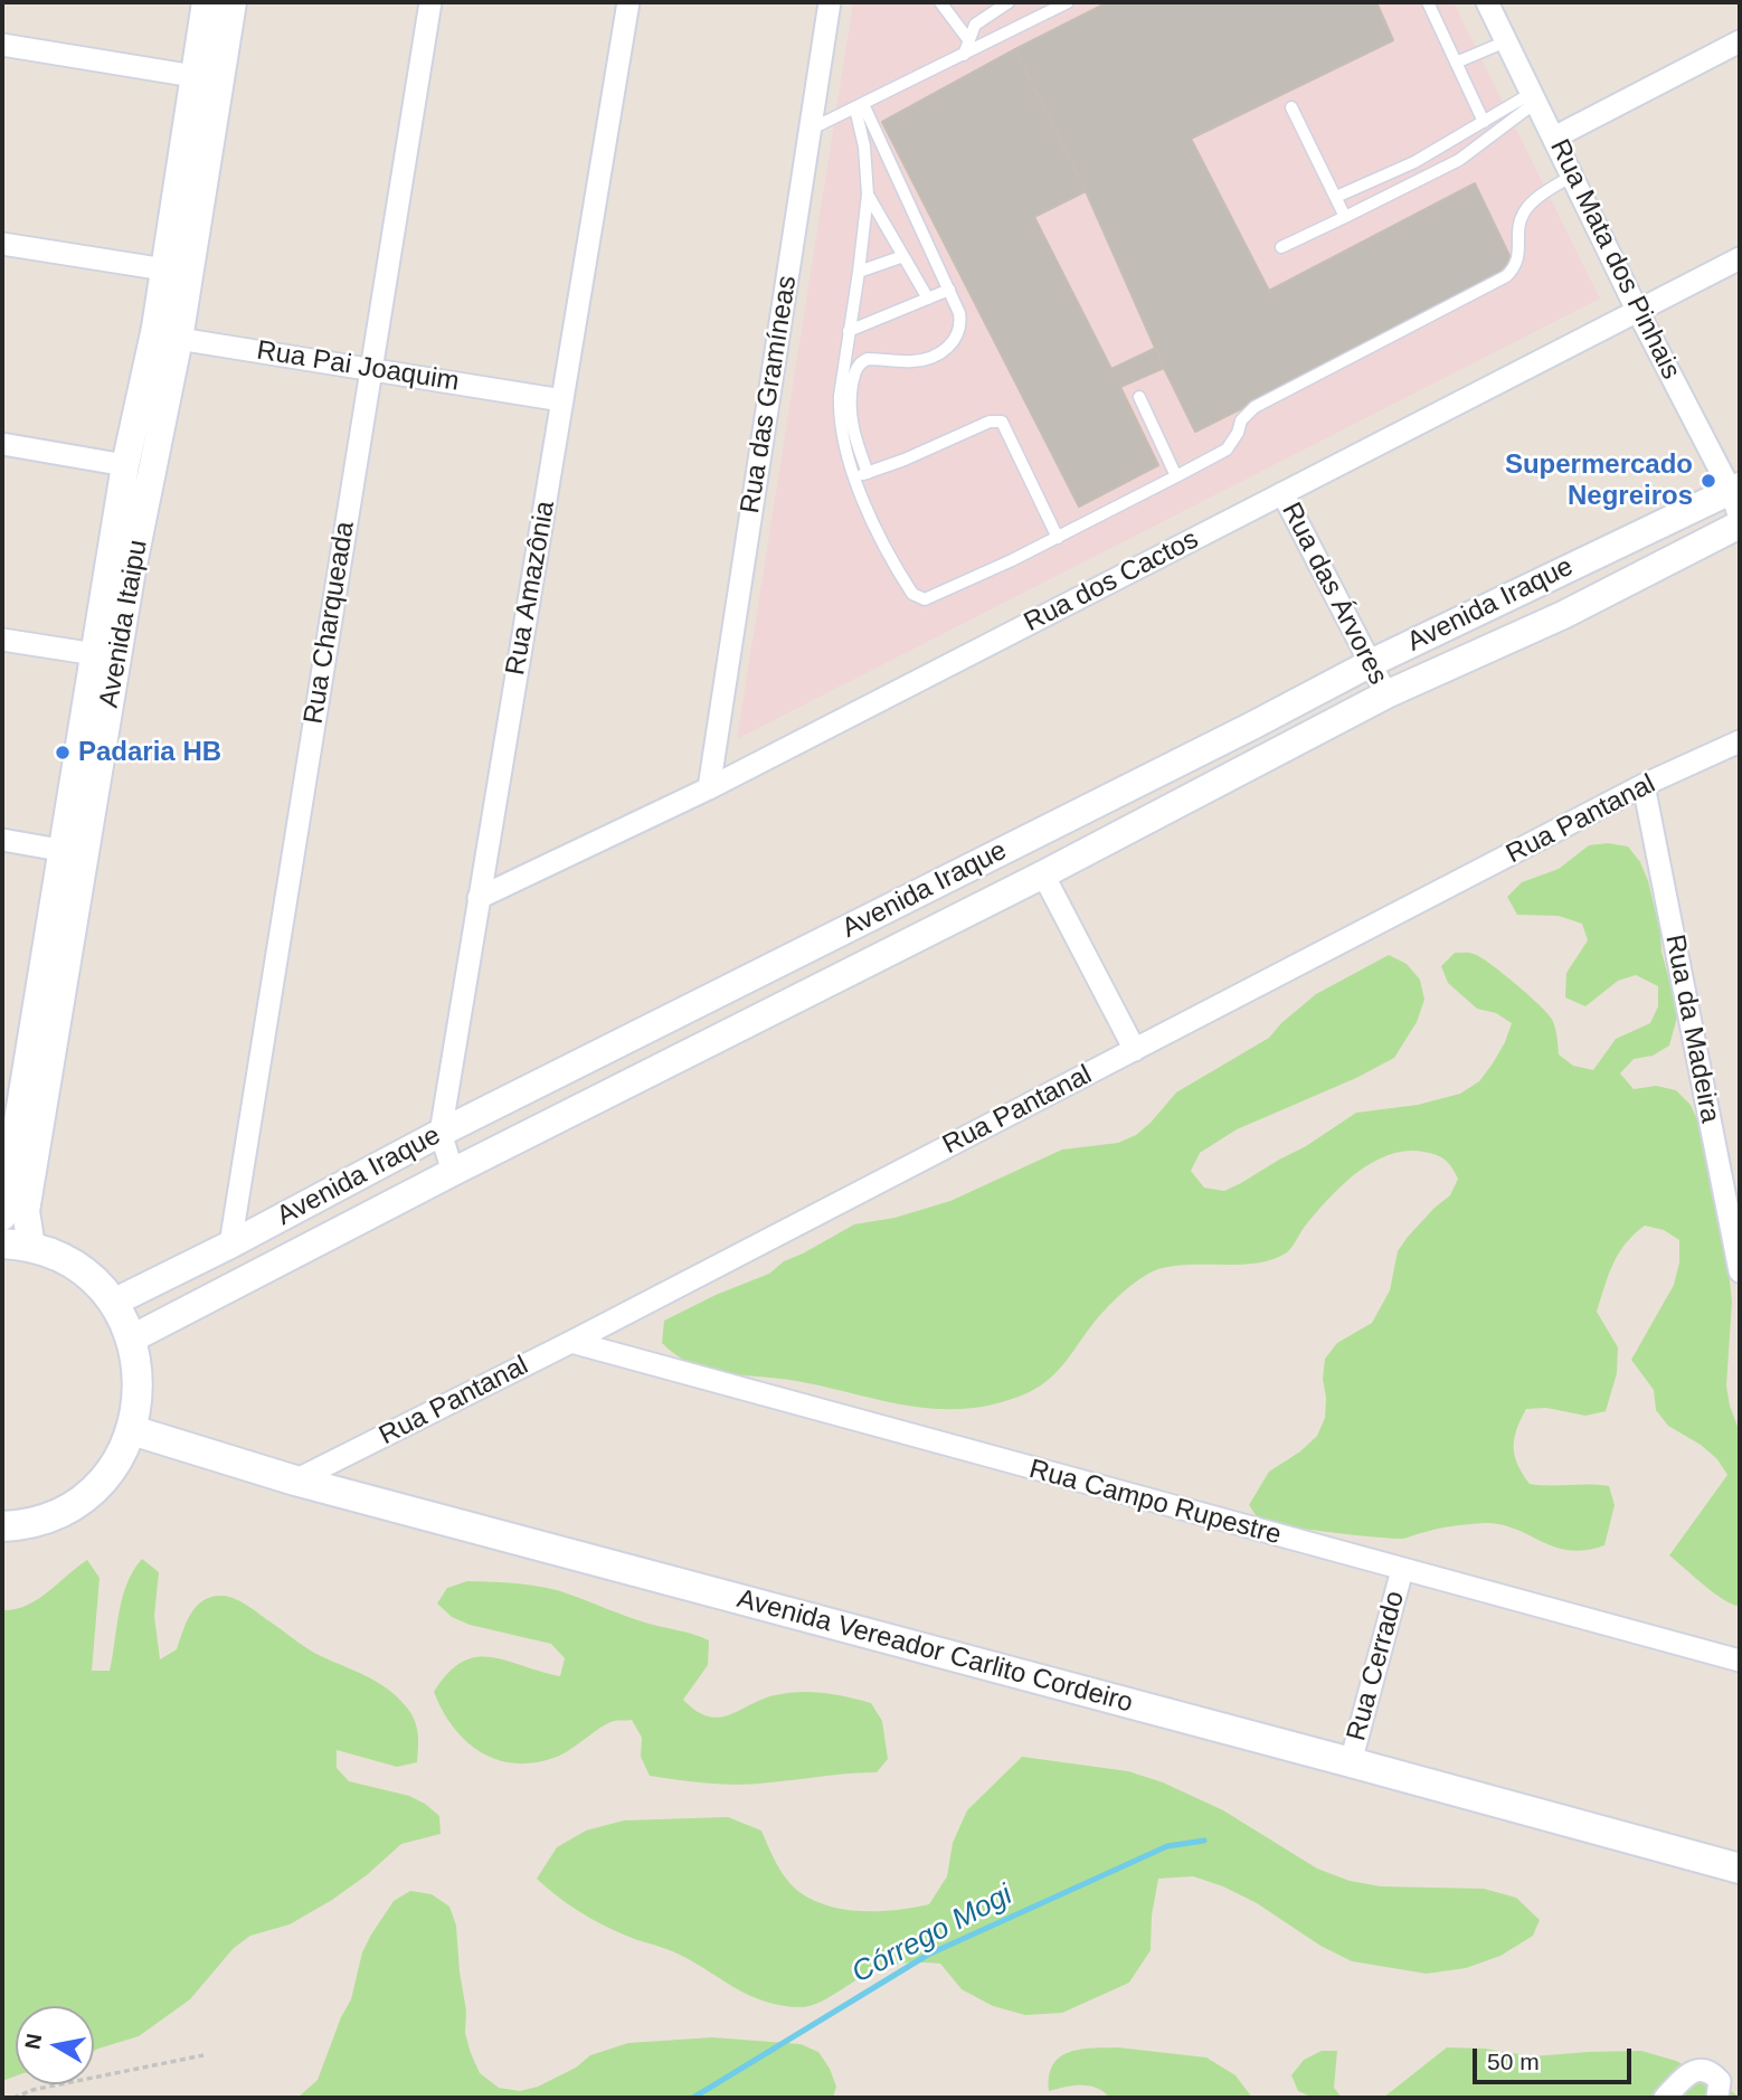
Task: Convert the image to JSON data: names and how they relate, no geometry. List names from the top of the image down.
{
  "streets": {
    "main road": ["Avenida Vereador Carlito Cordeiro"],
    "street": [
      "Rua Mata dos Pinhais",
      "Rua Pai Joaquim",
      "Rua das Gramíneas",
      "Rua dos Cactos",
      "Rua Amazônia",
      "Rua das Árvores",
      "Avenida Iraque",
      "Rua Charqueada",
      "Avenida Itaipu",
      "Rua Pantanal",
      "Rua da Madeira",
      "Rua Campo Rupestre",
      "Rua Cerrado"
    ]
  },
  "crossings": [
    ["Rua Mata dos Pinhais", "Rua dos Cactos"],
    ["Rua Mata dos Pinhais", "Avenida Iraque"],
    ["Rua Pai Joaquim", "Rua Amazônia"],
    ["Rua Pai Joaquim", "Rua Charqueada"],
    ["Rua Pai Joaquim", "Avenida Itaipu"],
    ["Rua das Gramíneas", "Rua dos Cactos"],
    ["Rua dos Cactos", "Rua Amazônia"],
    ["Rua dos Cactos", "Rua das Árvores"],
    ["Rua Amazônia", "Avenida Iraque"],
    ["Rua das Árvores", "Avenida Iraque"],
    ["Avenida Iraque", "Rua Charqueada"],
    ["Rua Pantanal", "Rua da Madeira"],
    ["Rua Pantanal", "Rua Campo Rupestre"],
    ["Rua Pantanal", "Avenida Vereador Carlito Cordeiro"],
    ["Rua Campo Rupestre", "Rua Cerrado"],
    ["Avenida Vereador Carlito Cordeiro", "Rua Cerrado"]
  ],
  "water": ["Córrego Mogi"],
  "places": ["Supermercado Negreiros", "Padaria HB"],
  "scale_bar": "50 m",
  "north": "left"
}
